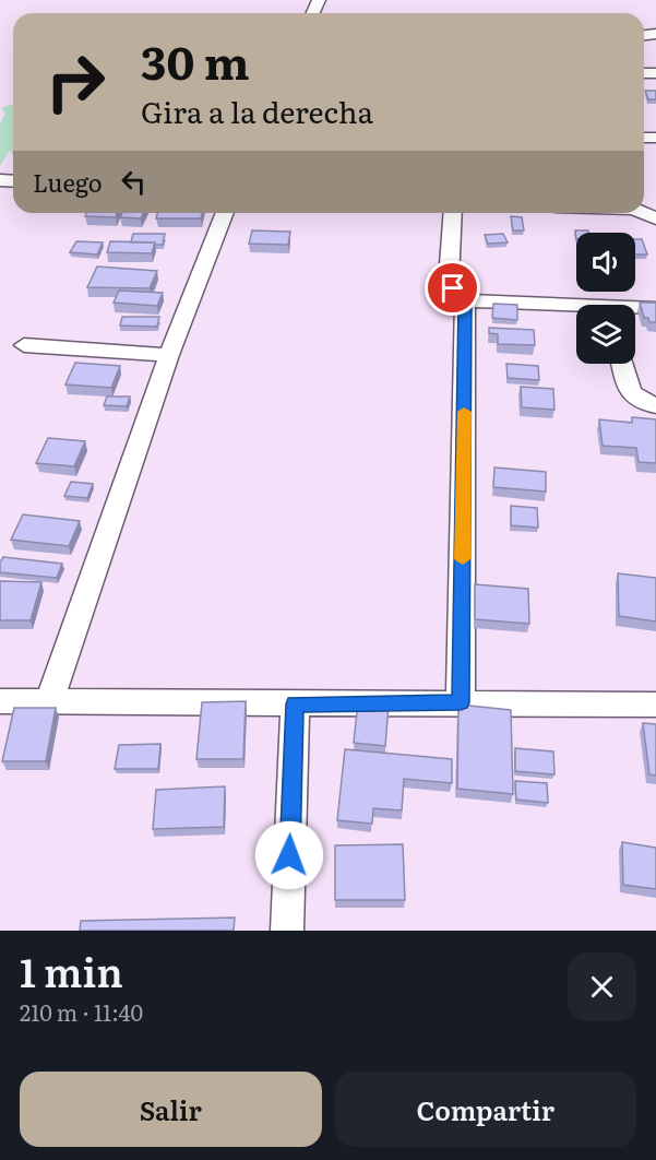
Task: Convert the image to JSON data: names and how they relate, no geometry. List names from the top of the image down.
{
  "page": {
    "turn": ["30 m", "Gira a la derecha"],
    "then": "Luego",
    "heading": ["1 min", "210 m · 11:40"],
    "buttons": ["Salir", "Compartir"]
  }
}
